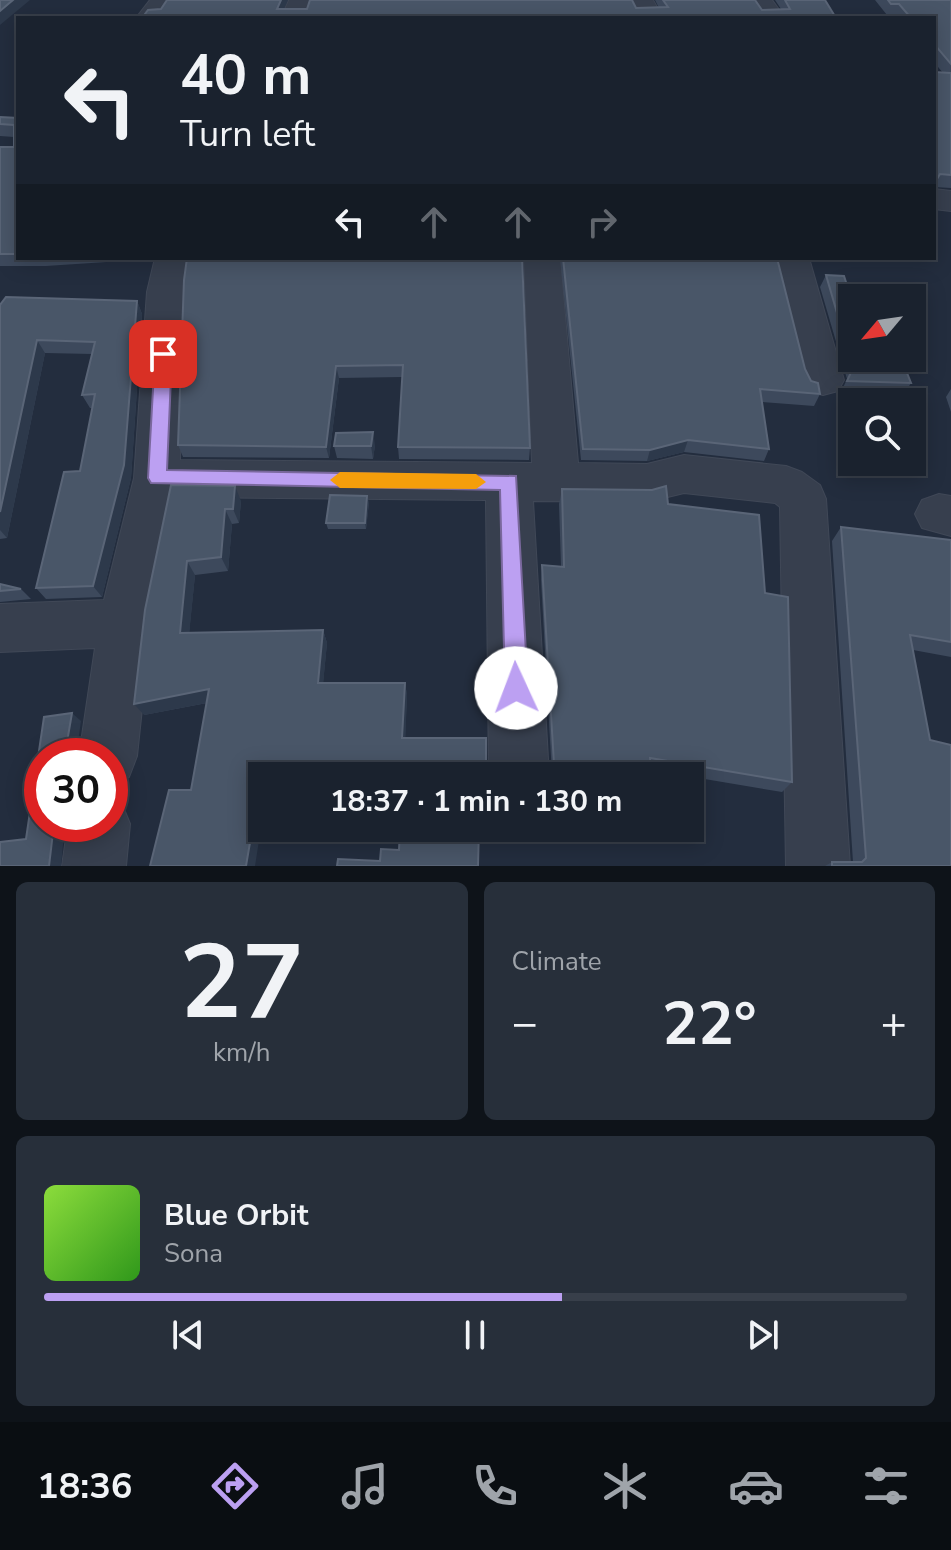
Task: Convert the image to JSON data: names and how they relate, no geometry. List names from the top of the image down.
{
  "north": "bottom left",
  "page": {
    "turn": ["40 m", "Turn left"],
    "limit": "30",
    "trip": "18:37 · 1 min · 130 m",
    "tile": [
      ["27", "km/h"],
      "Climate"
    ],
    "heat": ["−", "22°", "+"],
    "song": ["Blue Orbit", "Sona"],
    "tabs": "18:36"
  }
}
